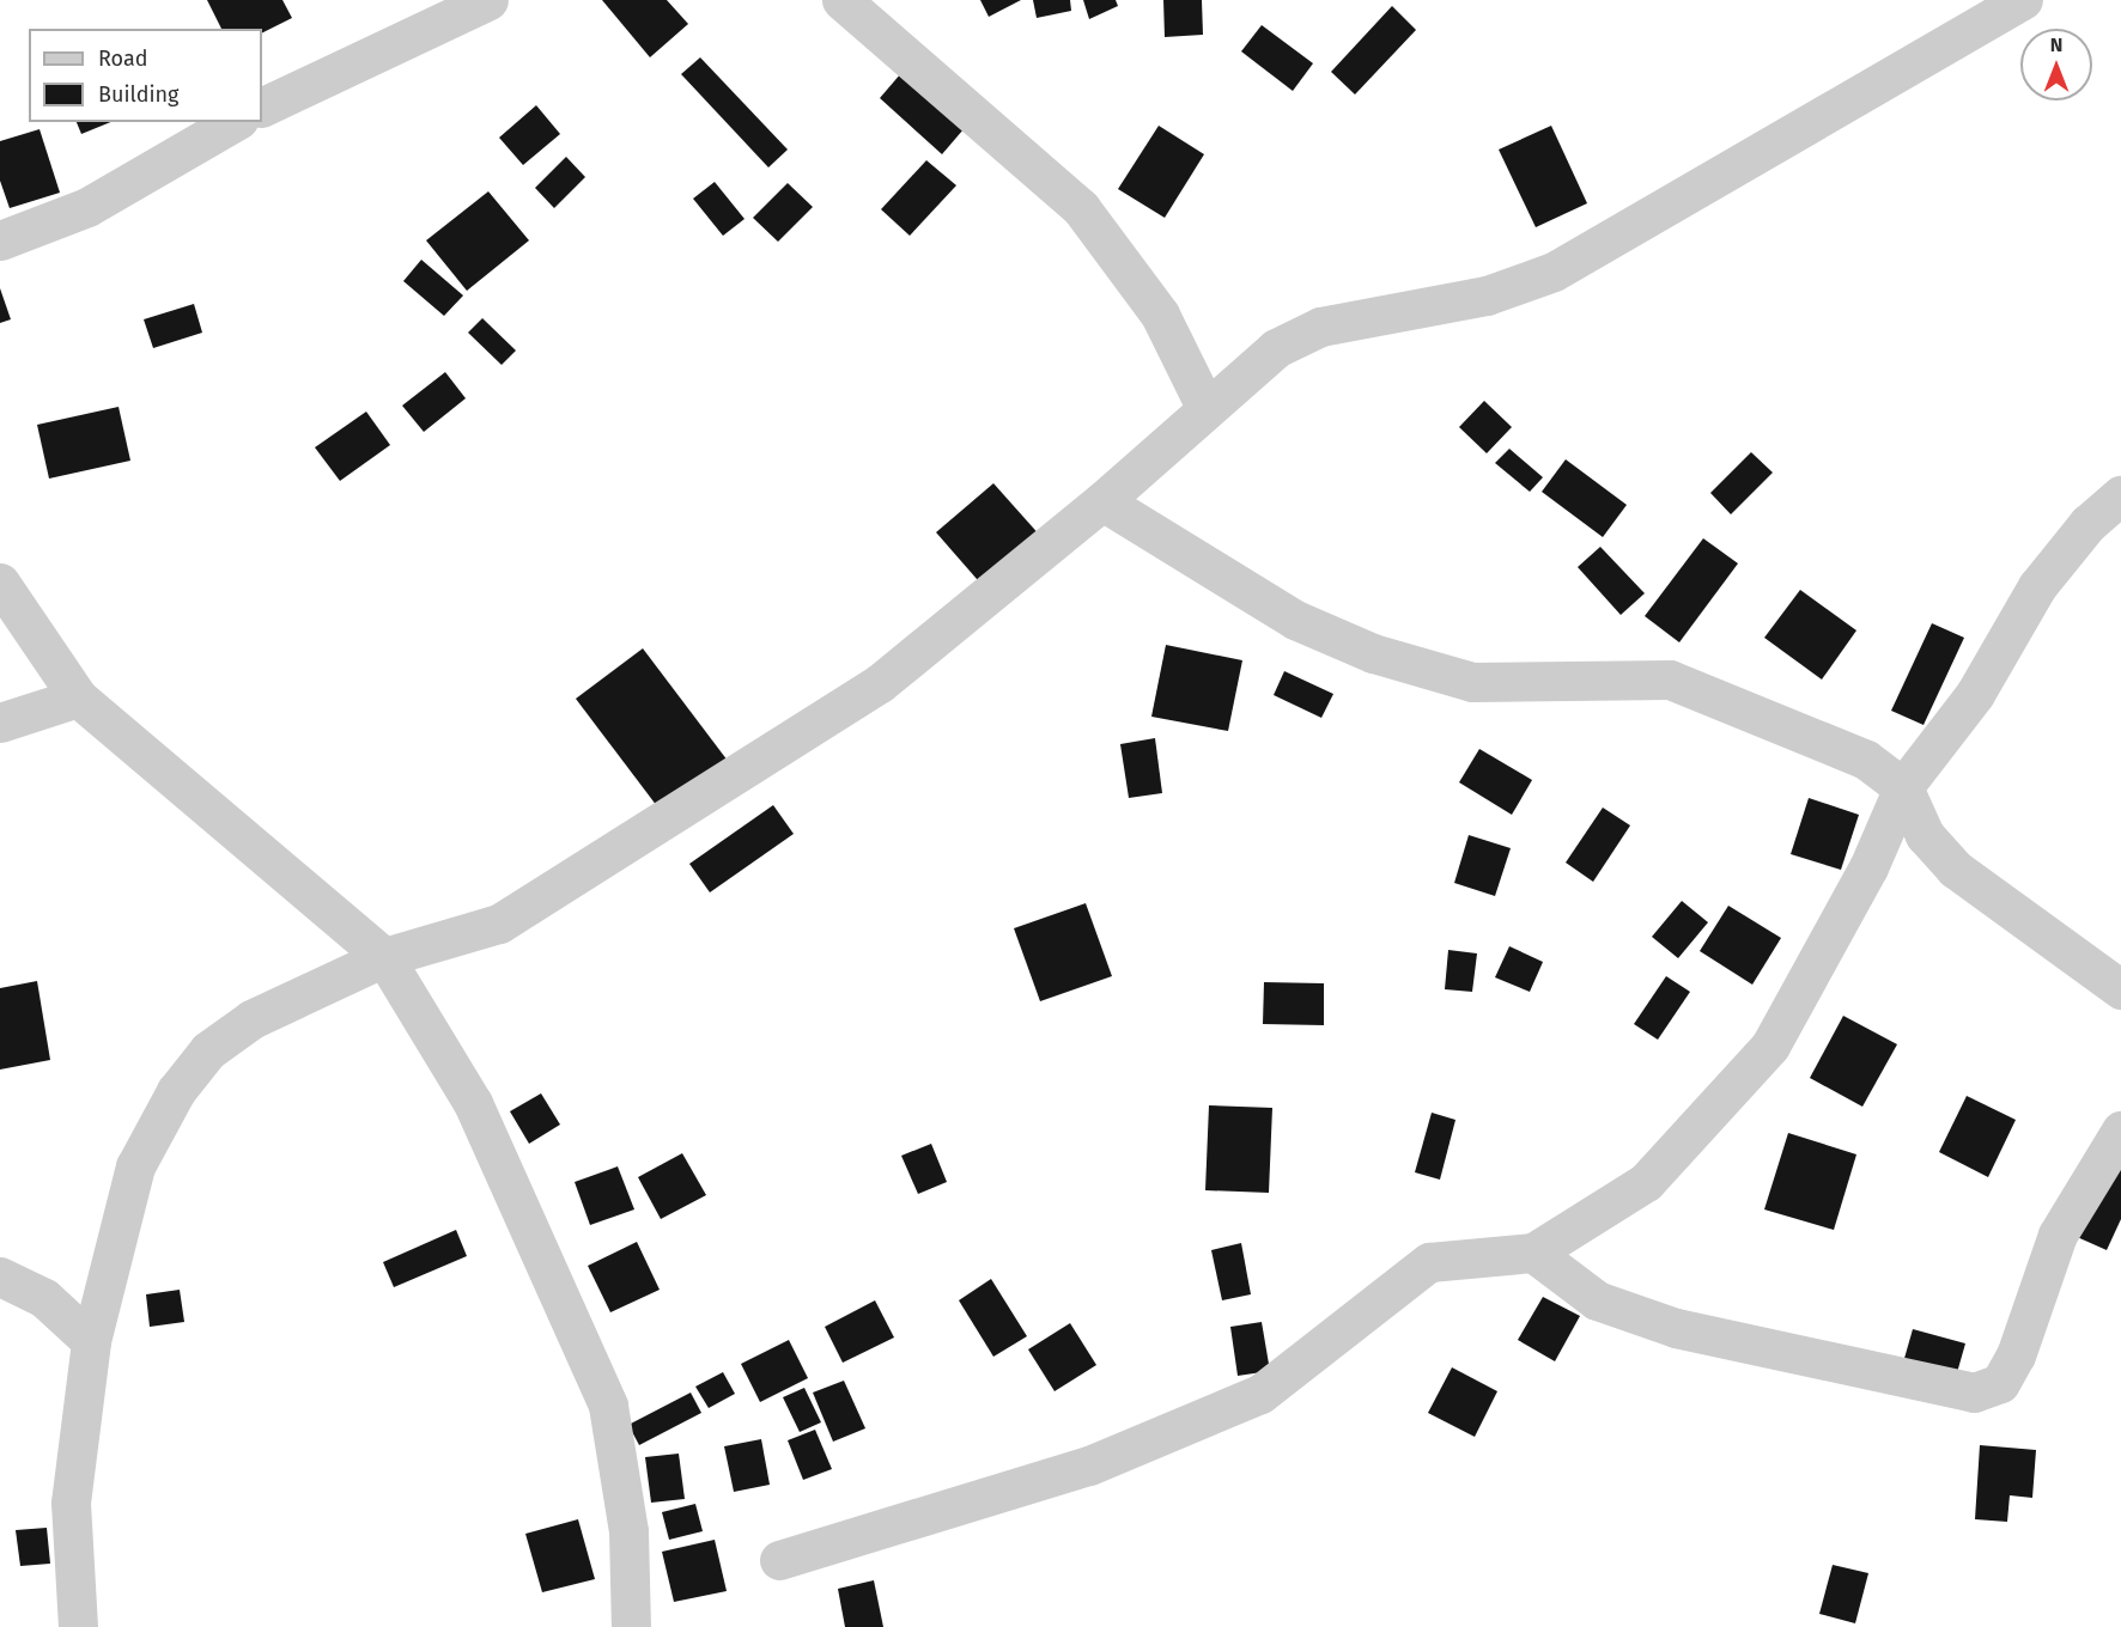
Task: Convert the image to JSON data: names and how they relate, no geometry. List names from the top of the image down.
{
  "legend": ["Road", "Building"],
  "north": "top"
}
